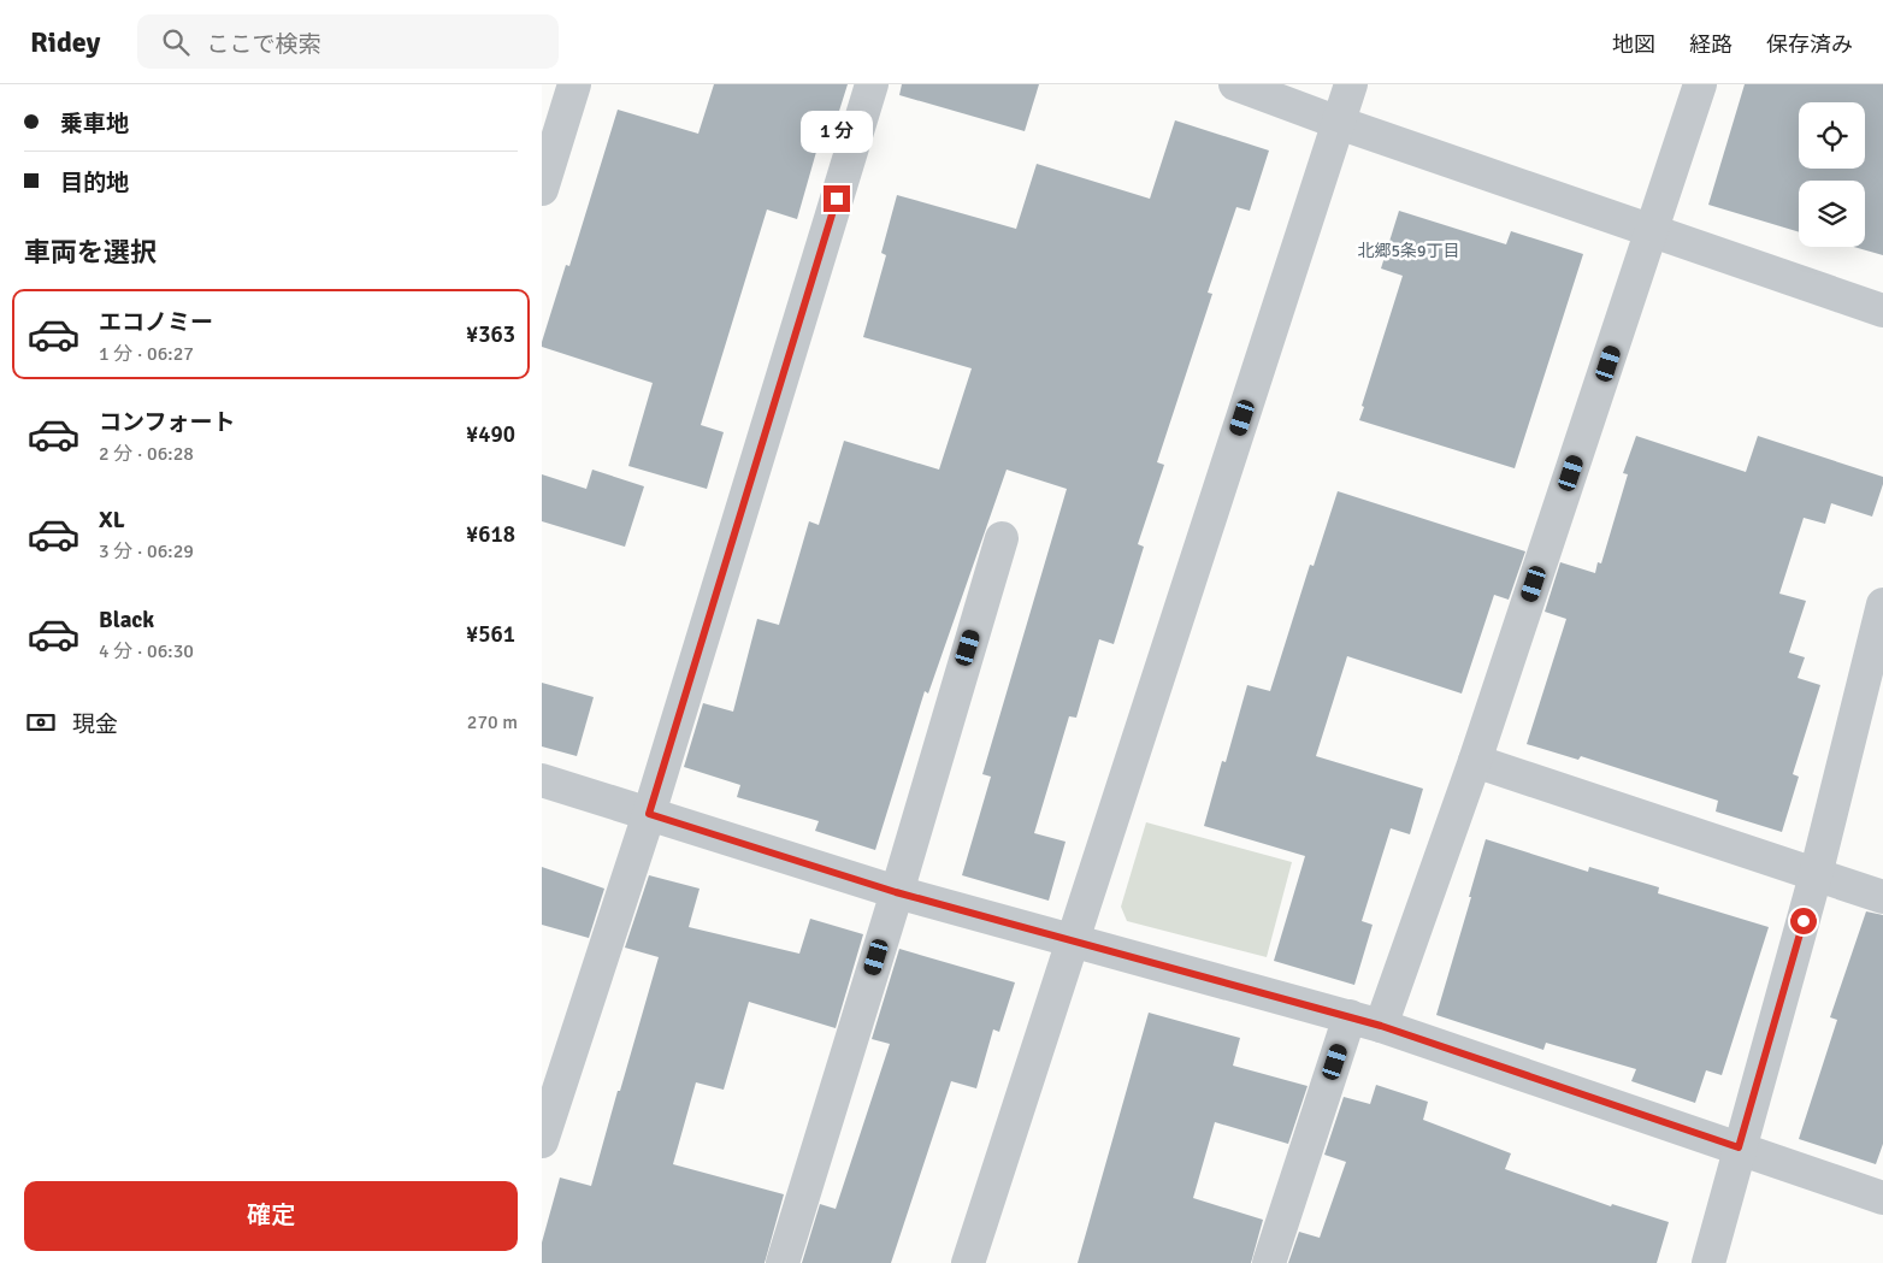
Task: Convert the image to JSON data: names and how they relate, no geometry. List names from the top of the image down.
{
  "districts": ["北郷5条9丁目"],
  "page": {
    "header": "Ridey",
    "search": "ここで検索",
    "nav": ["地図", "経路", "保存済み"],
    "banner": ["乗車地", "目的地"],
    "bubble": "1 分",
    "heading": "車両を選択",
    "list": [
      {
        "name": "エコノミー",
        "note": "1 分 · 06:27",
        "value": "¥363"
      },
      {
        "name": "コンフォート",
        "note": "2 分 · 06:28",
        "value": "¥490"
      },
      {
        "name": "XL",
        "note": "3 分 · 06:29",
        "value": "¥618"
      },
      {
        "name": "Black",
        "note": "4 分 · 06:30",
        "value": "¥561"
      }
    ],
    "pay": ["現金", "270 m"],
    "buttons": "確定"
  }
}
